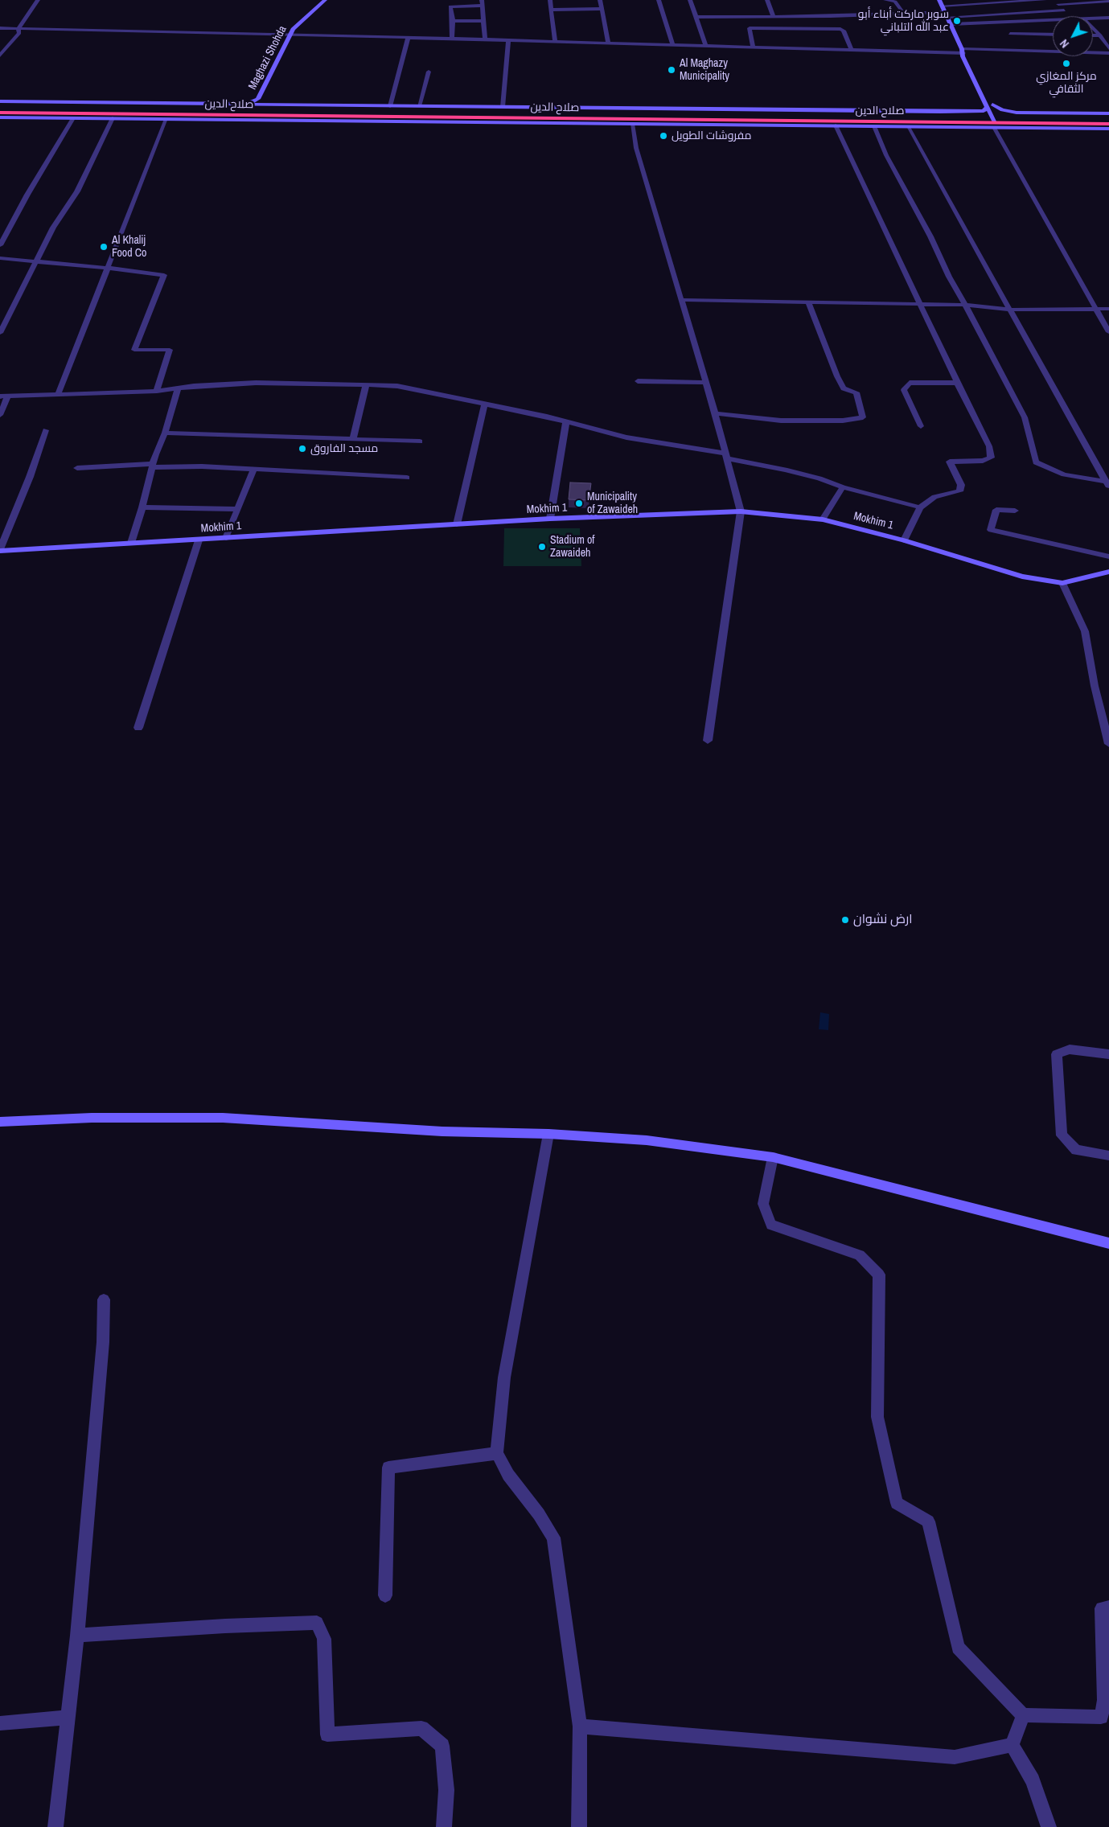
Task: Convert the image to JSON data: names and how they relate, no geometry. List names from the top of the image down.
{
  "streets": {
    "highway": ["صلاح الدين"],
    "street": ["Maghazi Shohda", "Mokhim 1"]
  },
  "crossings": [
    ["Maghazi Shohda", "صلاح الدين"]
  ],
  "places": [
    "سوبر ماركت أبناء أبو عبد الله التلباني",
    "مركز المغازي الثقافي",
    "Al Maghazy Municipality",
    "مفروشات الطويل",
    "Al Khalij Food Co",
    "مسجد الفاروق",
    "Municipality of Zawaideh",
    "Stadium of Zawaideh",
    "ارض نشوان"
  ],
  "north": "bottom left"
}
